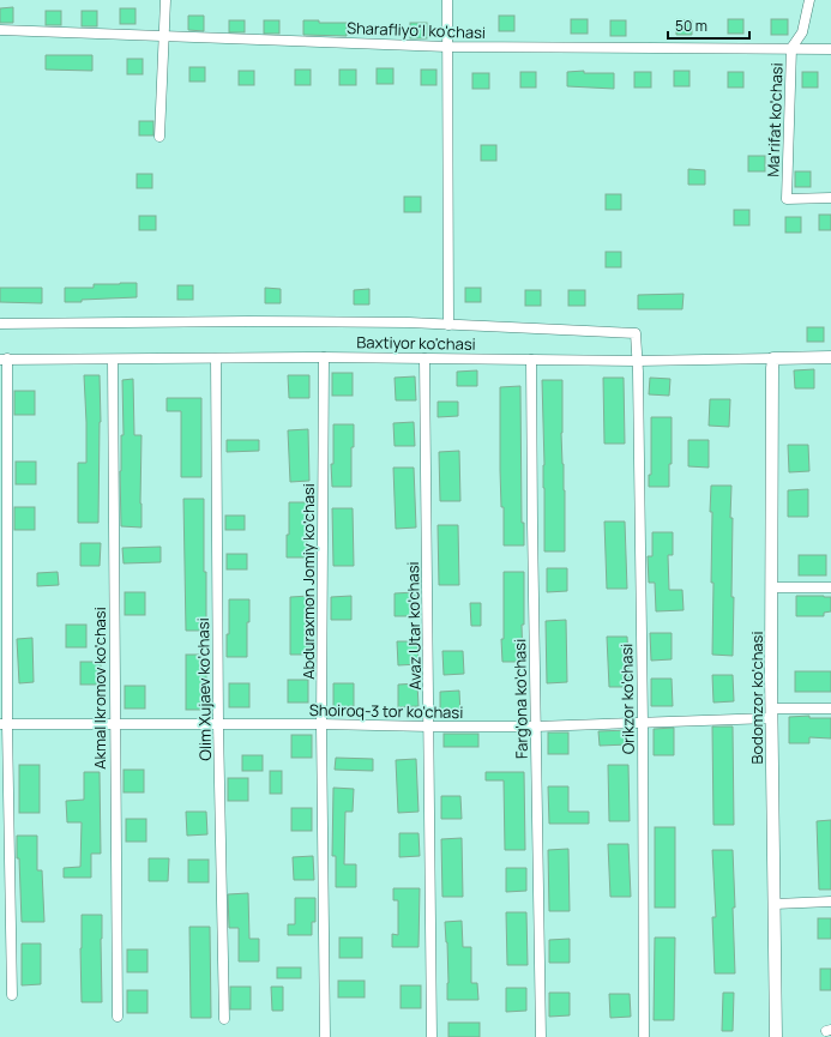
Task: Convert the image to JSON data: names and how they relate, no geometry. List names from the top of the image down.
{
  "streets": {
    "street": [
      "Sharafliyo'l ko'chasi",
      "Ma'rifat ko'chasi",
      "Baxtiyor ko'chasi",
      "Abduraxmon Jomiy ko'chasi",
      "Avaz Utar ko'chasi",
      "Akmal Ikromov ko'chasi",
      "Olim Xujaev ko'chasi",
      "Bodomzor ko'chasi",
      "Farg'ona ko'chasi",
      "Orikzor ko'chasi",
      "Shoiroq-3 tor ko'chasi"
    ]
  },
  "crossings": [
    ["Sharafliyo'l ko'chasi", "Ma'rifat ko'chasi"],
    ["Baxtiyor ko'chasi", "Abduraxmon Jomiy ko'chasi"],
    ["Baxtiyor ko'chasi", "Avaz Utar ko'chasi"],
    ["Baxtiyor ko'chasi", "Akmal Ikromov ko'chasi"],
    ["Baxtiyor ko'chasi", "Olim Xujaev ko'chasi"],
    ["Baxtiyor ko'chasi", "Bodomzor ko'chasi"],
    ["Baxtiyor ko'chasi", "Farg'ona ko'chasi"],
    ["Baxtiyor ko'chasi", "Orikzor ko'chasi"],
    ["Abduraxmon Jomiy ko'chasi", "Shoiroq-3 tor ko'chasi"],
    ["Avaz Utar ko'chasi", "Shoiroq-3 tor ko'chasi"],
    ["Akmal Ikromov ko'chasi", "Shoiroq-3 tor ko'chasi"],
    ["Olim Xujaev ko'chasi", "Shoiroq-3 tor ko'chasi"],
    ["Bodomzor ko'chasi", "Shoiroq-3 tor ko'chasi"],
    ["Farg'ona ko'chasi", "Shoiroq-3 tor ko'chasi"],
    ["Orikzor ko'chasi", "Shoiroq-3 tor ko'chasi"]
  ],
  "scale_bar": "50 m"
}
